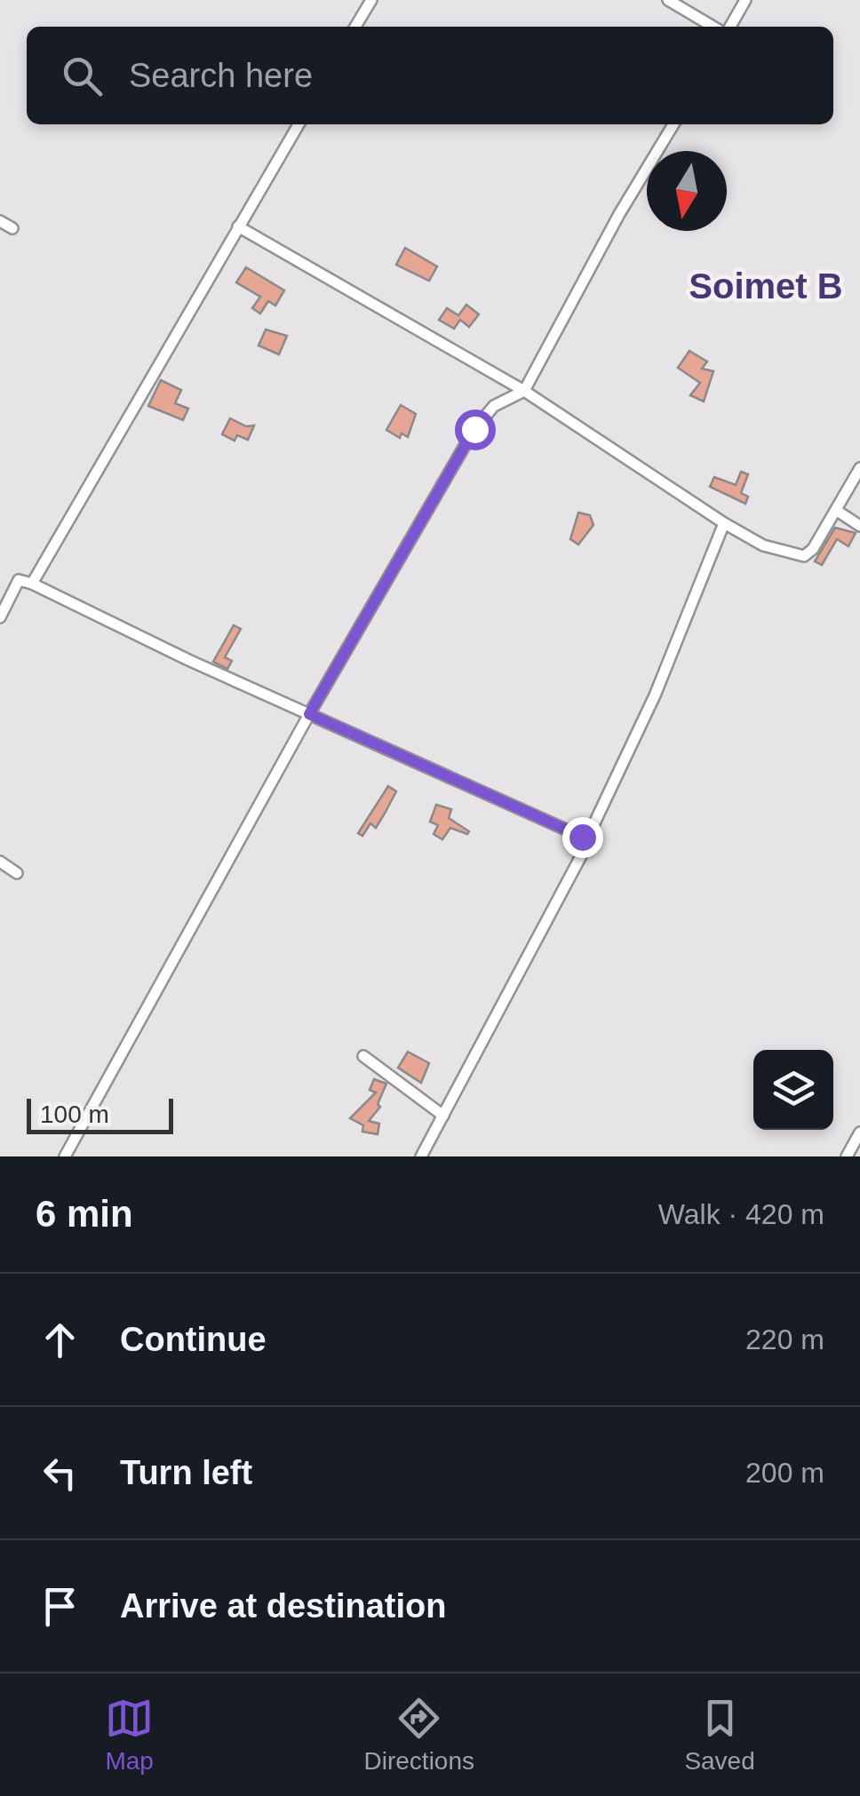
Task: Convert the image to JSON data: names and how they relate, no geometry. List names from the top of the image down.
{
  "districts": ["Soimet B"],
  "scale_bar": "100 m",
  "north": "bottom",
  "page": {
    "search": "Search here",
    "scale": "100 m",
    "heading": ["6 min", "Walk · 420 m"],
    "list": [
      ["Continue", "220 m"],
      ["Turn left", "200 m"],
      "Arrive at destination"
    ],
    "nav": ["Map", "Directions", "Saved"]
  }
}
